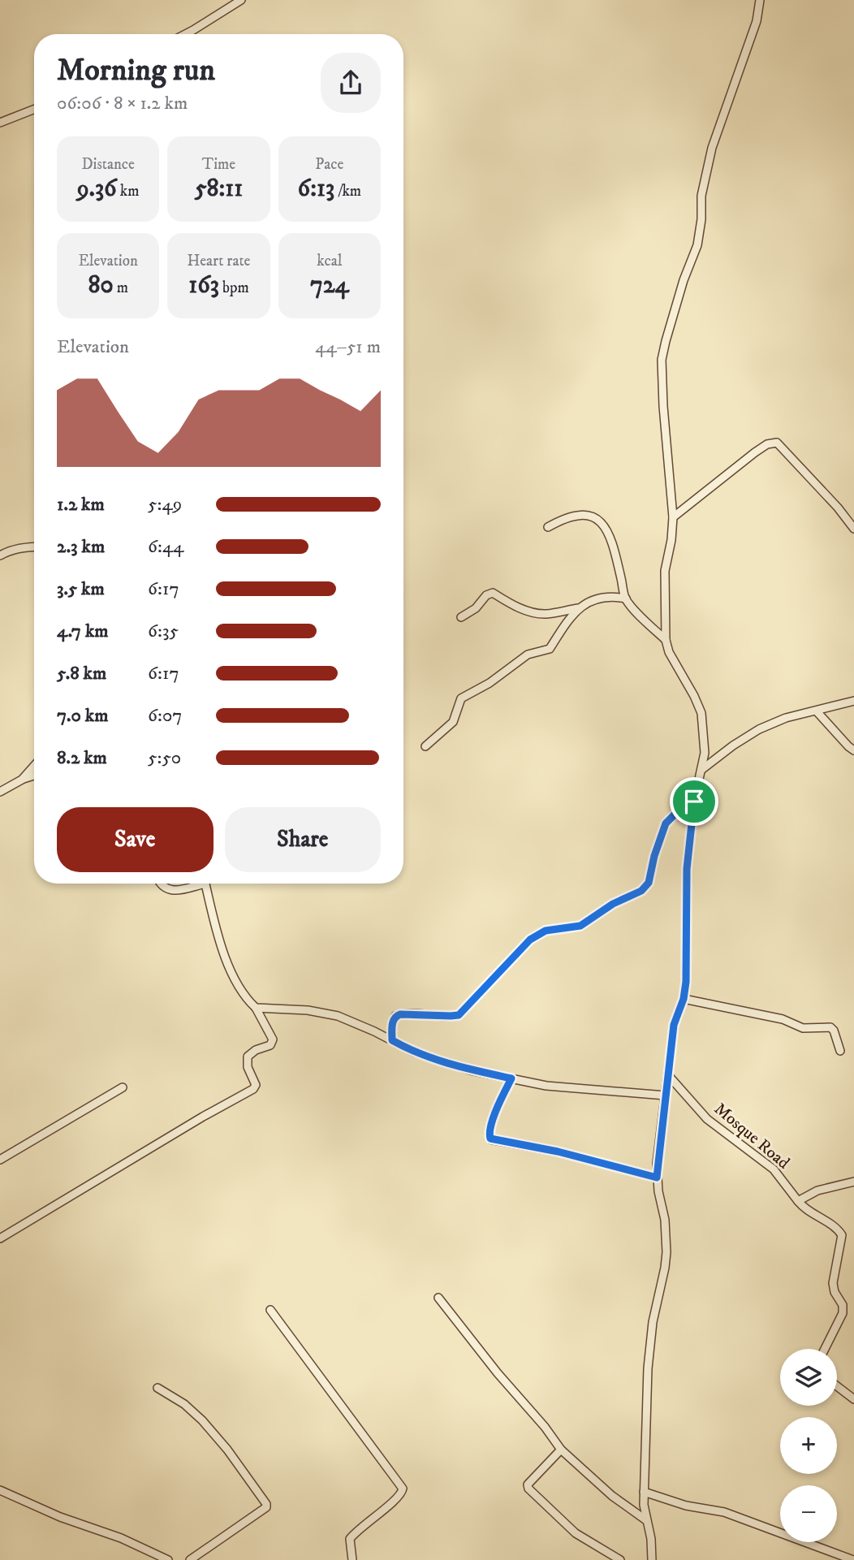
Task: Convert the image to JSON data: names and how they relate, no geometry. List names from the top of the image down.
{
  "streets": {
    "street": ["Mosque Road"]
  },
  "page": {
    "heading": ["Morning run", "06:06 · 8 × 1.2 km"],
    "stats": [
      ["Distance", "9.36 km"],
      ["Time", "58:11"],
      ["Pace", "6:13 /km"],
      ["Elevation", "80 m"],
      ["Heart rate", "163 bpm"],
      ["kcal", "724"]
    ],
    "chart": ["Elevation", "44–51 m"],
    "list": [
      {
        "name": "1.2 km",
        "note": "5:49"
      },
      {
        "name": "2.3 km",
        "note": "6:44"
      },
      {
        "name": "3.5 km",
        "note": "6:17"
      },
      {
        "name": "4.7 km",
        "note": "6:35"
      },
      {
        "name": "5.8 km",
        "note": "6:17"
      },
      {
        "name": "7.0 km",
        "note": "6:07"
      },
      {
        "name": "8.2 km",
        "note": "5:50"
      }
    ],
    "buttons": ["Save", "Share"],
    "map_buttons": ["+", "−"]
  }
}
